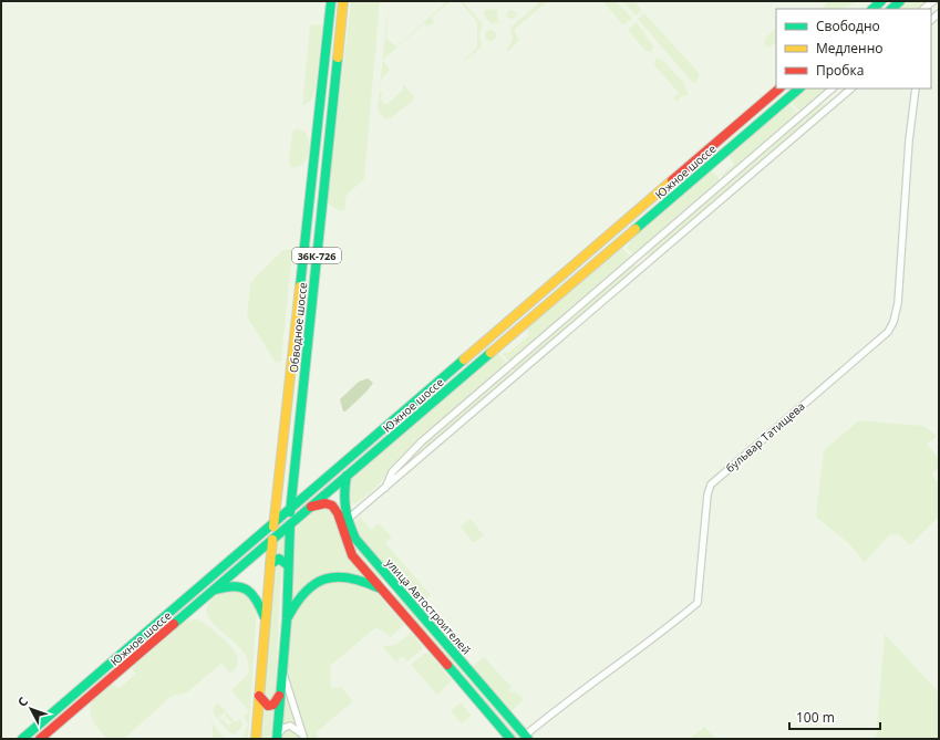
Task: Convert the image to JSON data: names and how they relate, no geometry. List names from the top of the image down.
{
  "streets": {
    "main road": [
      "Южное шоссе",
      "36К-726",
      "Обводное шоссе",
      "улица Автостроителей"
    ],
    "street": ["бульвар Татищева"]
  },
  "crossings": [
    ["Южное шоссе", "Обводное шоссе"],
    ["Южное шоссе", "улица Автостроителей"],
    ["Обводное шоссе", "улица Автостроителей"],
    ["бульвар Татищева", "улица Автостроителей"]
  ],
  "legend": ["Свободно", "Медленно", "Пробка"],
  "scale_bar": "100 m",
  "north": "top left"
}
